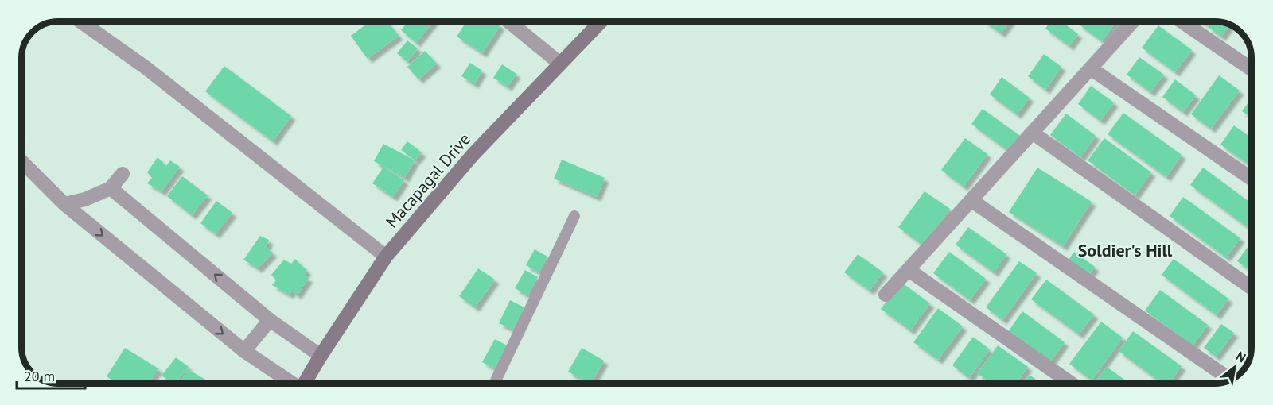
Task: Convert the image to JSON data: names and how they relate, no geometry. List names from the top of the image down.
{
  "streets": {
    "main road": ["Macapagal Drive"]
  },
  "districts": ["Soldier's Hill"],
  "scale_bar": "20 m",
  "north": "top right"
}
